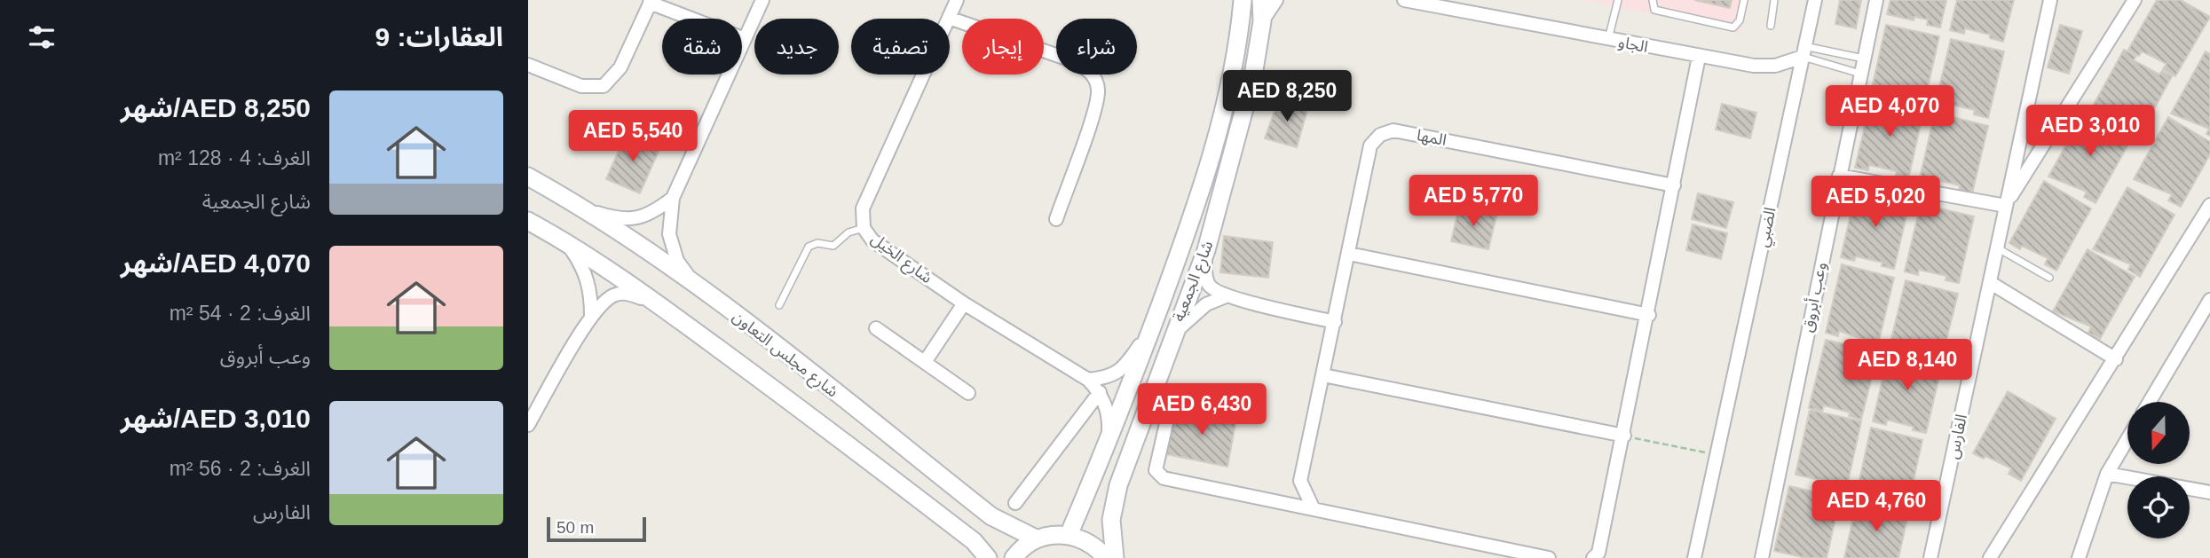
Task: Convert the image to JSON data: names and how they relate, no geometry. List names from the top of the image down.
{
  "streets": {
    "main road": ["شارع الجمعية", "شارع مجلس التعاون"],
    "street": [
      "الجاو",
      "المها",
      "الضبي",
      "شارع الخيل",
      "وعب أبروق",
      "الفارس"
    ]
  },
  "crossings": [
    ["الجاو", "الضبي"],
    ["الجاو", "وعب أبروق"],
    ["شارع الخيل", "شارع الجمعية"]
  ],
  "scale_bar": "50 m",
  "north": "bottom",
  "page": {
    "heading": "العقارات: 9",
    "chip": [
      "شراء",
      "إيجار",
      "تصفية",
      "جديد",
      "شقة"
    ],
    "price": [
      "AED 8,250",
      "AED 4,070",
      "AED 3,010",
      "AED 5,540",
      "AED 5,770",
      "AED 5,020",
      "AED 8,140",
      "AED 6,430",
      "AED 4,760"
    ],
    "list": [
      {
        "name": "AED 8,250/شهر",
        "note": "الغرف: 4 · 128 m² · شارع الجمعية"
      },
      {
        "name": "AED 4,070/شهر",
        "note": "الغرف: 2 · 54 m² · وعب أبروق"
      },
      {
        "name": "AED 3,010/شهر",
        "note": "الغرف: 2 · 56 m² · الفارس"
      }
    ],
    "scale": "50 m"
  }
}
